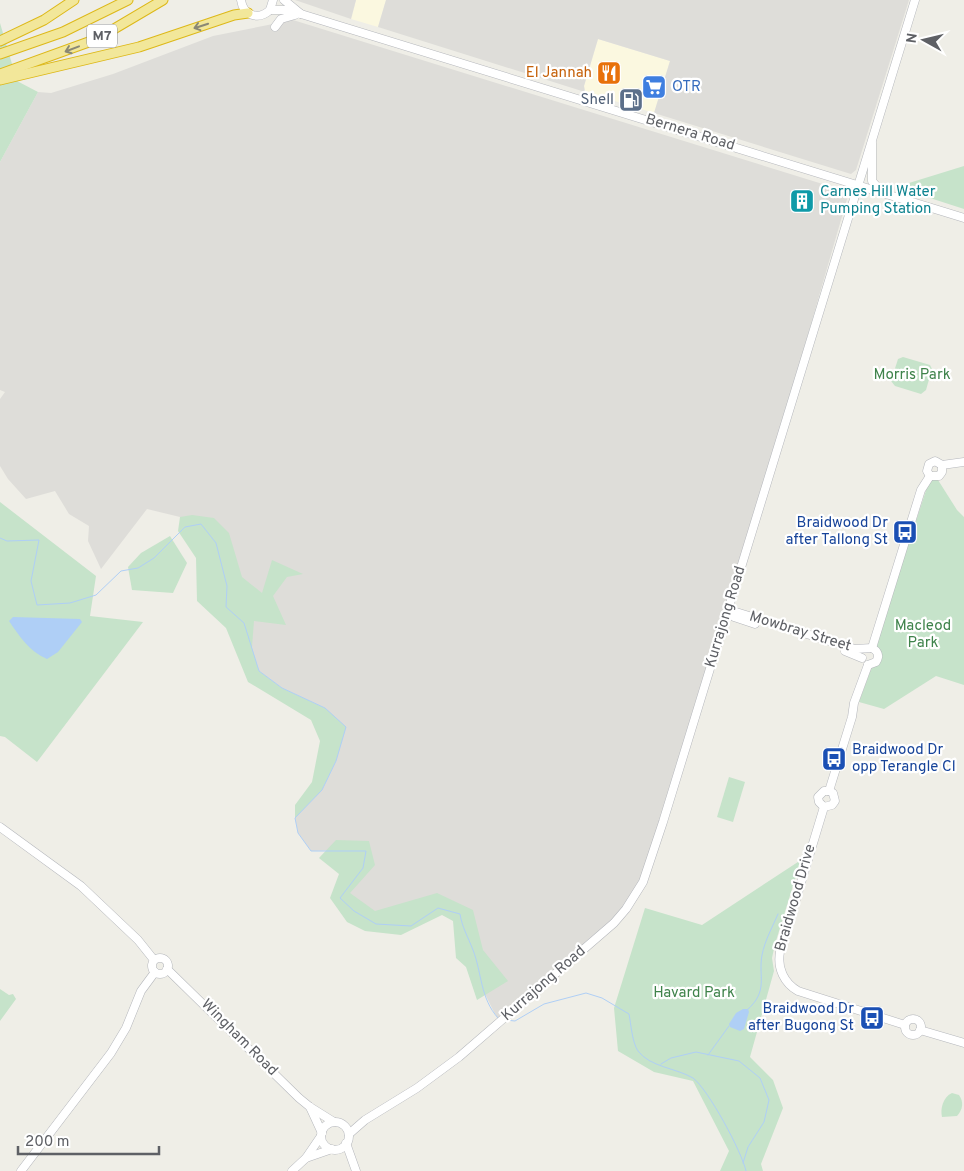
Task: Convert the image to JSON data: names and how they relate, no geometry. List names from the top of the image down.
{
  "streets": {
    "highway": ["M7"],
    "main road": [
      "Bernera Road",
      "Kurrajong Road",
      "Mowbray Street",
      "Braidwood Drive",
      "Wingham Road"
    ]
  },
  "crossings": [
    ["Bernera Road", "Kurrajong Road"],
    ["Kurrajong Road", "Mowbray Street"]
  ],
  "parks": ["Morris Park", "Macleod Park", "Havard Park"],
  "places": {
    "restaurant": ["El Jannah"],
    "supermarket": ["OTR"],
    "fuel station": ["Shell"],
    "building": ["Carnes Hill Water Pumping Station"],
    "bus stop": ["Braidwood Dr after Tallong St", "Braidwood Dr opp Terangle Cl", "Braidwood Dr after Bugong St"]
  },
  "scale_bar": "200 m",
  "north": "left"
}
